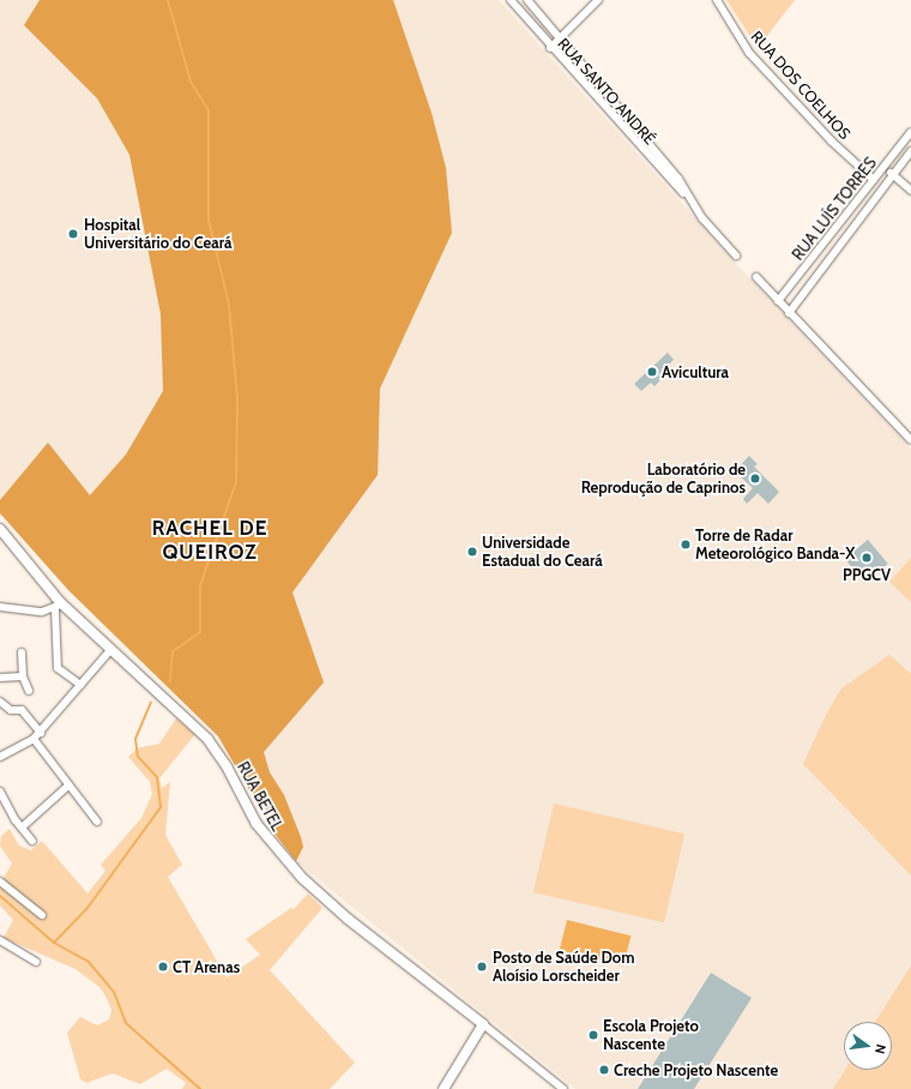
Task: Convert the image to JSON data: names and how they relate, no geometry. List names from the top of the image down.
{
  "streets": {
    "street": [
      "RUA DOS COELHOS",
      "RUA SANTO ANDRÉ",
      "RUA LUÍS TORRES",
      "RUA BETEL"
    ]
  },
  "crossings": [
    ["RUA DOS COELHOS", "RUA LUÍS TORRES"]
  ],
  "districts": ["RACHEL DE QUEIROZ"],
  "places": [
    "Hospital Universitário do Ceará",
    "Avicultura",
    "Laboratório de Reprodução de Caprinos",
    "Torre de Radar Meteorológico Banda-X",
    "Universidade Estadual do Ceará",
    "PPGCV",
    "CT Arenas",
    "Posto de Saúde Dom Aloísio Lorscheider",
    "Escola Projeto Nascente",
    "Creche Projeto Nascente"
  ],
  "north": "right"
}
